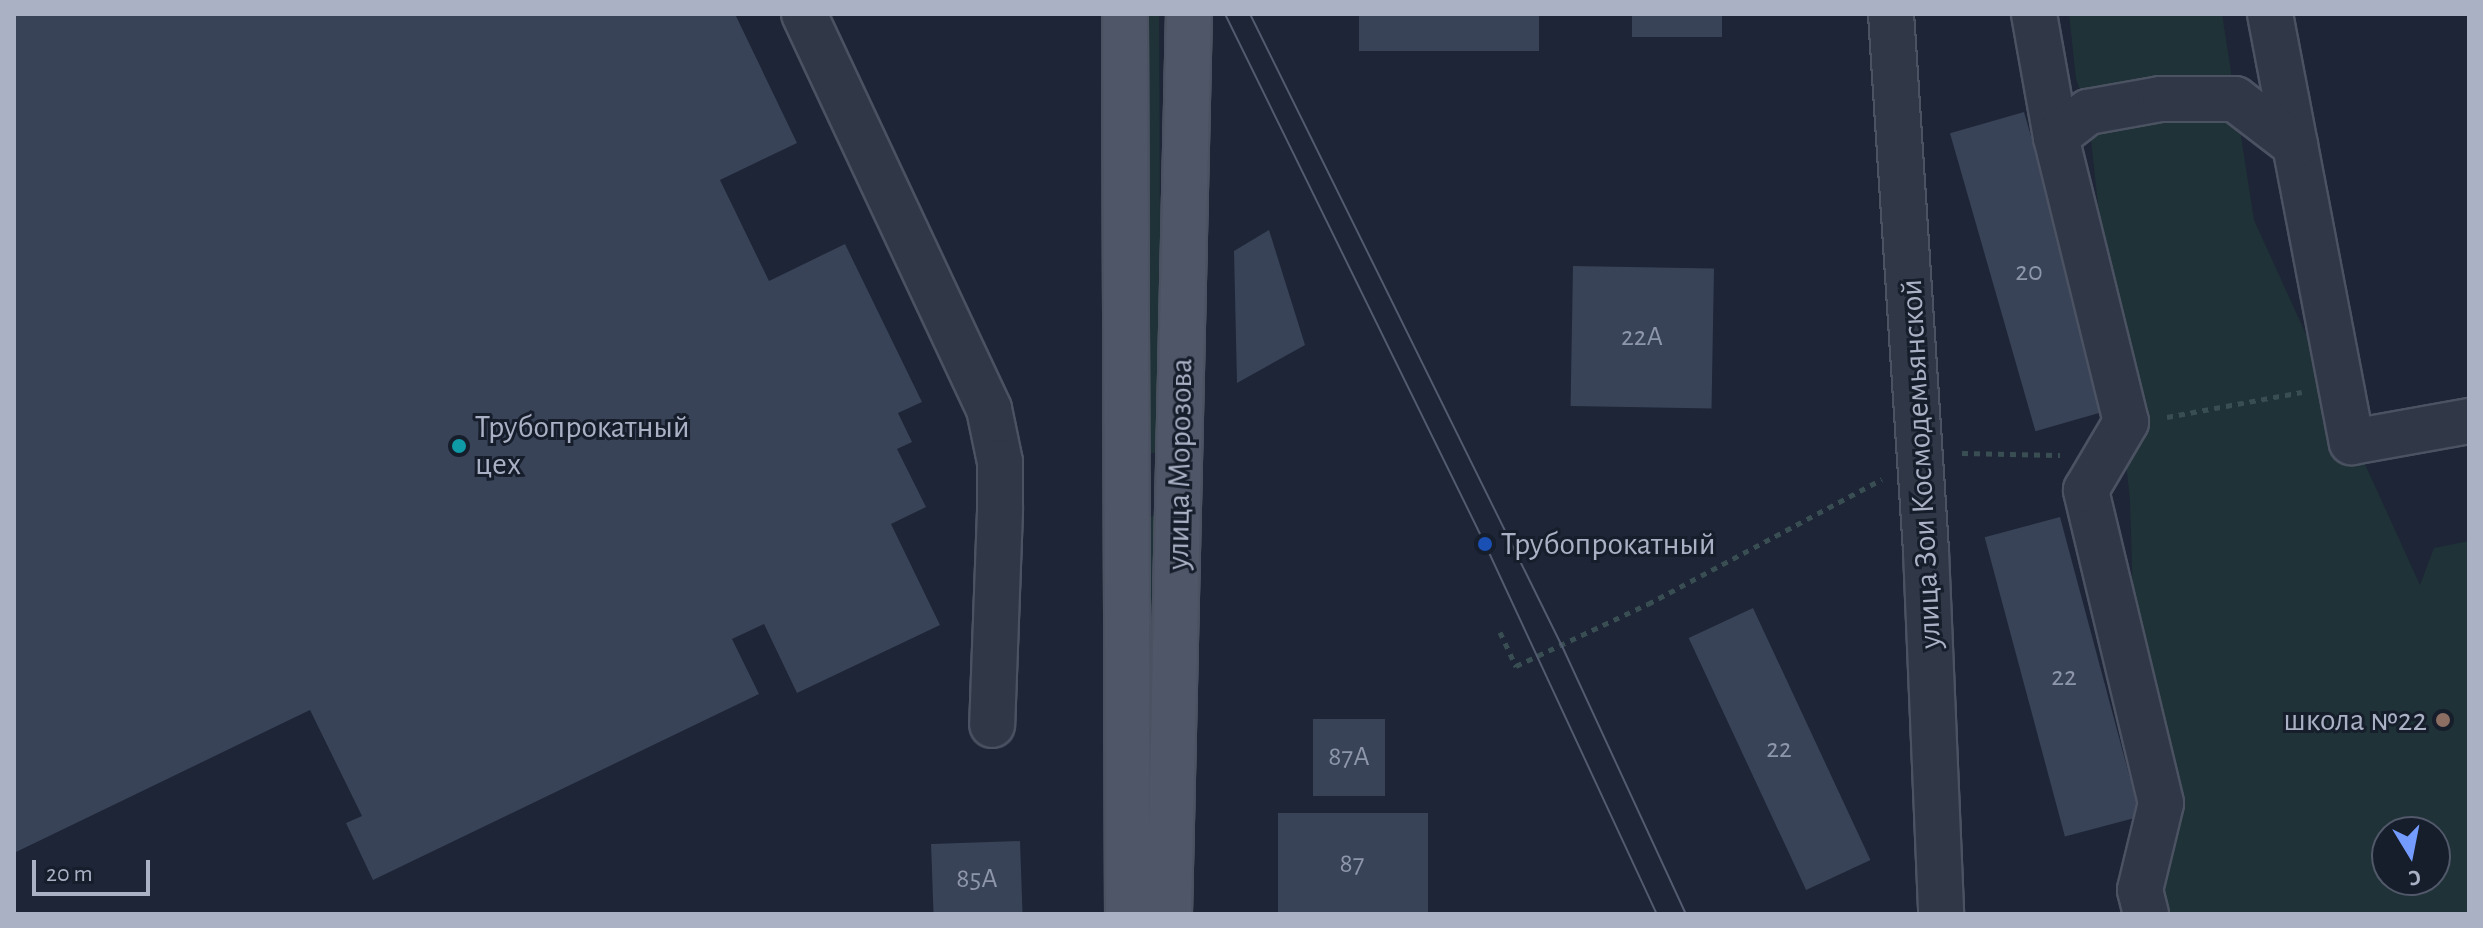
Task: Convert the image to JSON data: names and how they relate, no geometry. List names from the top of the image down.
{
  "streets": {
    "main road": ["улица Морозова"],
    "street": ["улица Зои Космодемьянской"]
  },
  "places": ["Трубопрокатный цех", "Трубопрокатный", "школа №22"],
  "house_numbers": [
    "20",
    "22А",
    "22",
    "22",
    "87А",
    "87",
    "85А"
  ],
  "scale_bar": "20 m",
  "north": "bottom"
}
